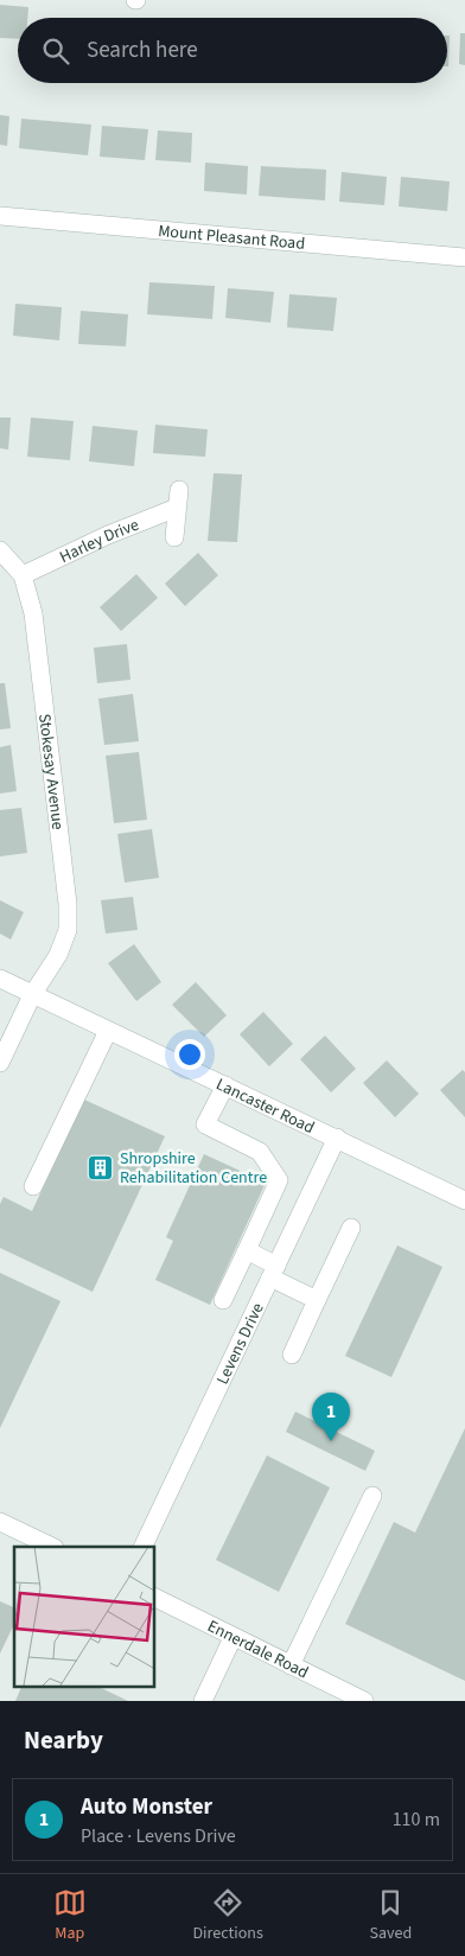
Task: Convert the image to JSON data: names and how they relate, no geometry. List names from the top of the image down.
{
  "streets": {
    "street": [
      "Mount Pleasant Road",
      "Harley Drive",
      "Stokesay Avenue",
      "Lancaster Road",
      "Levens Drive",
      "Ennerdale Road"
    ]
  },
  "crossings": [
    ["Harley Drive", "Stokesay Avenue"],
    ["Stokesay Avenue", "Lancaster Road"],
    ["Lancaster Road", "Levens Drive"]
  ],
  "places": {
    "building": ["Shropshire Rehabilitation Centre"]
  },
  "page": {
    "search": "Search here",
    "pins": "1",
    "heading": "Nearby",
    "list": [
      {
        "mark": "1",
        "name": "Auto Monster",
        "note": "Place · Levens Drive",
        "value": "110 m"
      }
    ],
    "nav": ["Map", "Directions", "Saved"]
  }
}
